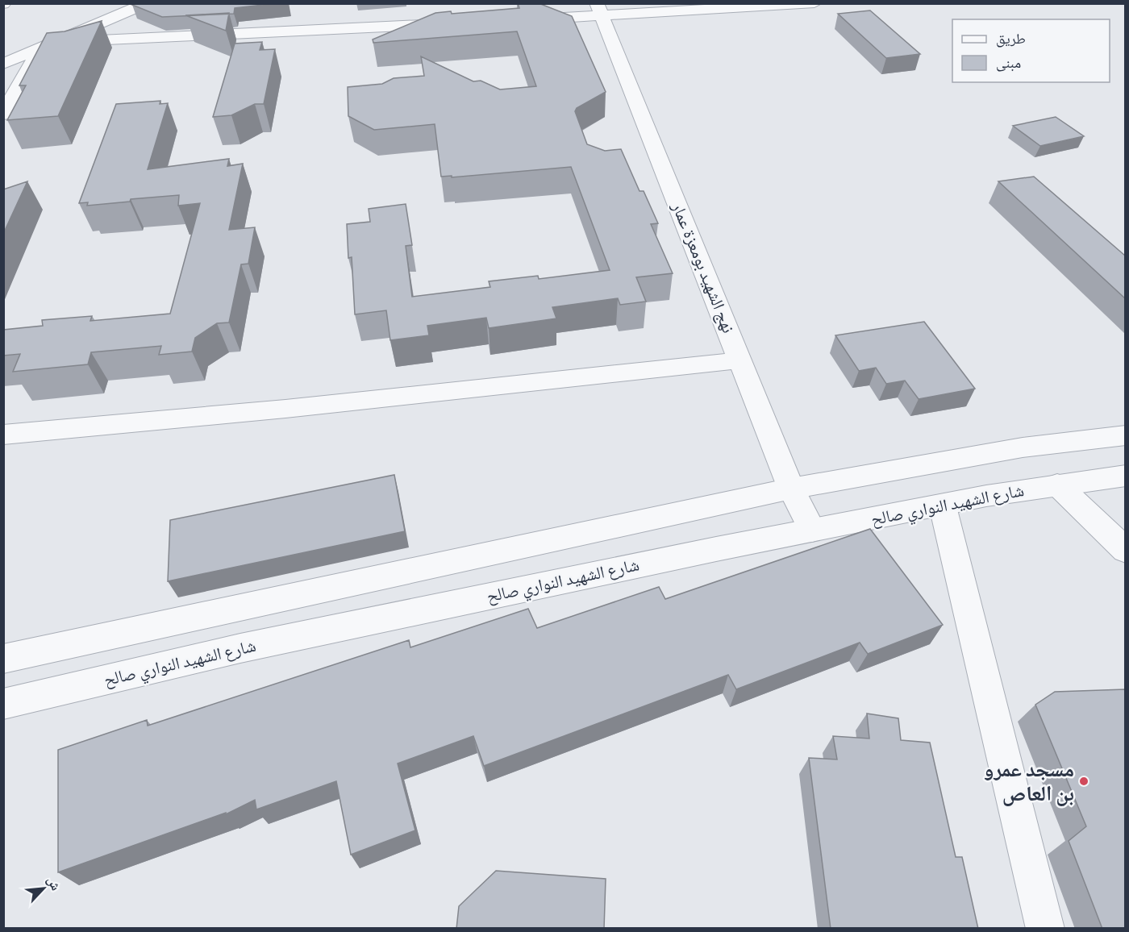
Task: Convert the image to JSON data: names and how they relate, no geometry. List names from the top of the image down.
{
  "streets": {
    "street": ["نهج الشهيد بومعزة عمار", "شارع الشهيد النواري صالح"]
  },
  "crossings": [
    ["نهج الشهيد بومعزة عمار", "شارع الشهيد النواري صالح"]
  ],
  "places": ["مسجد عمرو بن العاص"],
  "legend": ["طريق", "مبنى"],
  "north": "top right"
}
